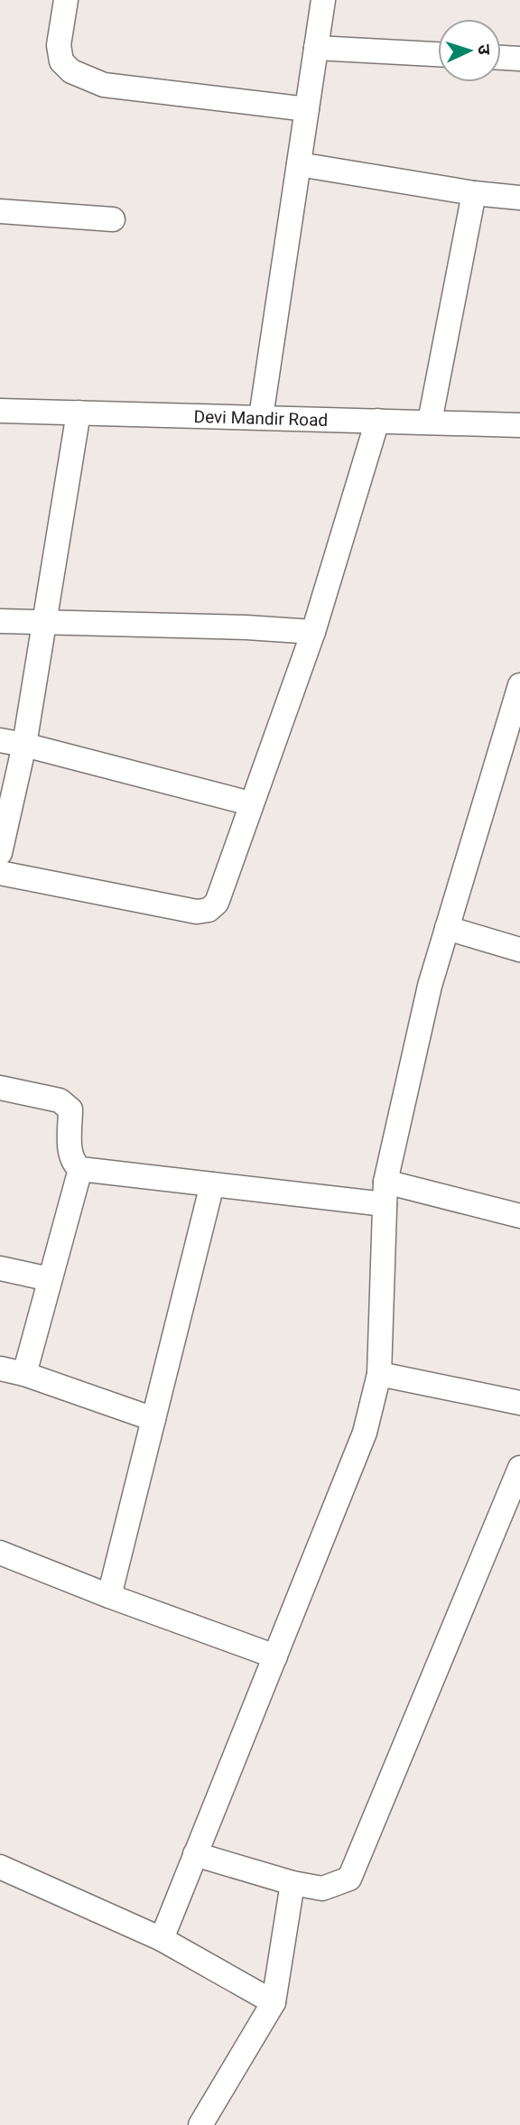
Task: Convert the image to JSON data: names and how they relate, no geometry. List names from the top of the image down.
{
  "streets": {
    "street": ["Devi Mandir Road"]
  },
  "north": "right"
}
